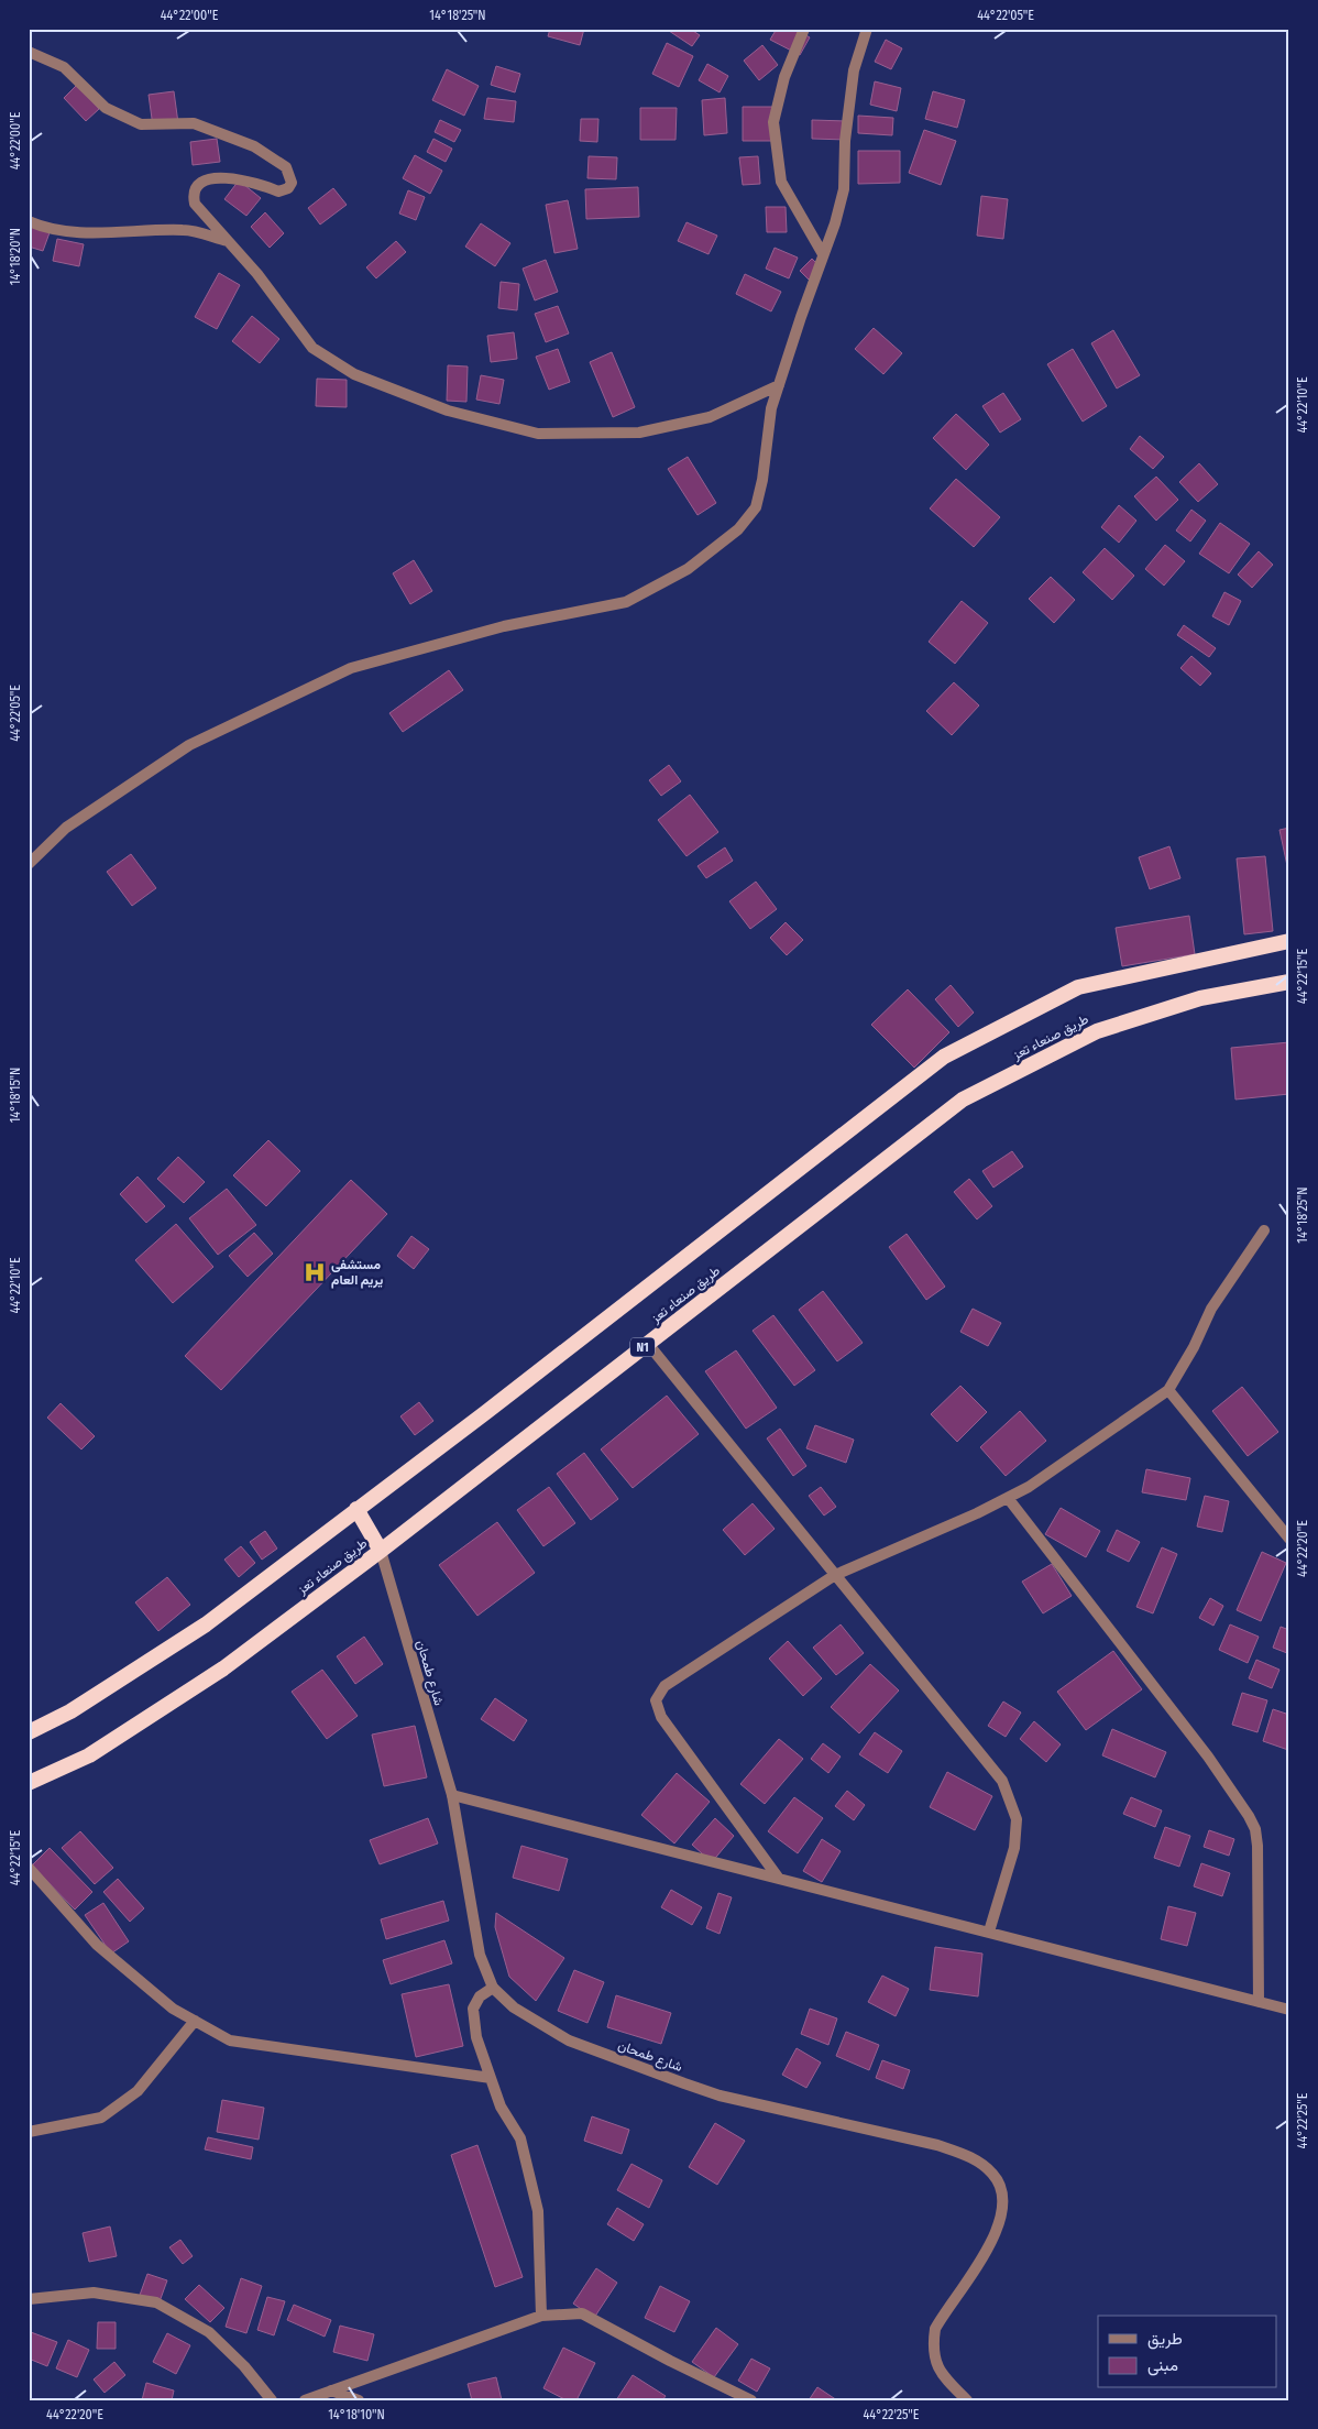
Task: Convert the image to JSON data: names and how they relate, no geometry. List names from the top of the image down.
{
  "streets": {
    "highway": ["طريق صنعاء تعز", "N1"],
    "street": ["شارع طمحان"]
  },
  "crossings": [
    ["طريق صنعاء تعز", "شارع طمحان"]
  ],
  "places": {
    "hospital": ["مستشفى يريم العام"]
  },
  "legend": ["طريق", "مبنى"],
  "coordinates": [
    "44°22'00\"E",
    "14°18'25\"N",
    "44°22'05\"E",
    "14°18'20\"N",
    "44°22'10\"E",
    "44°22'15\"E",
    "14°18'15\"N",
    "44°22'20\"E",
    "44°22'25\"E",
    "14°18'10\"N"
  ]
}
